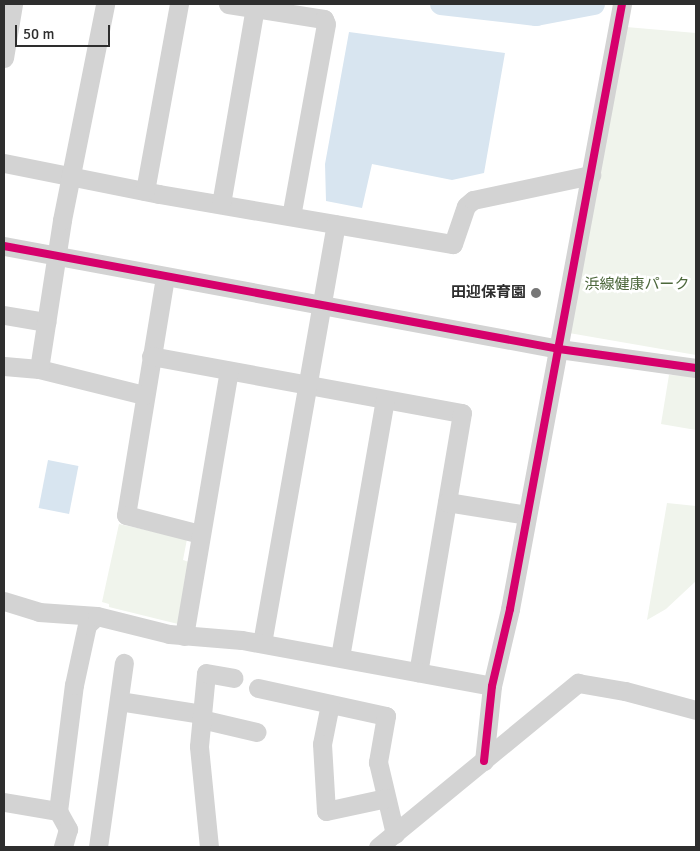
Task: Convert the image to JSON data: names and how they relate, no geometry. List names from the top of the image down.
{
  "parks": ["浜線健康パーク"],
  "places": ["田迎保育園"],
  "scale_bar": "50 m"
}
